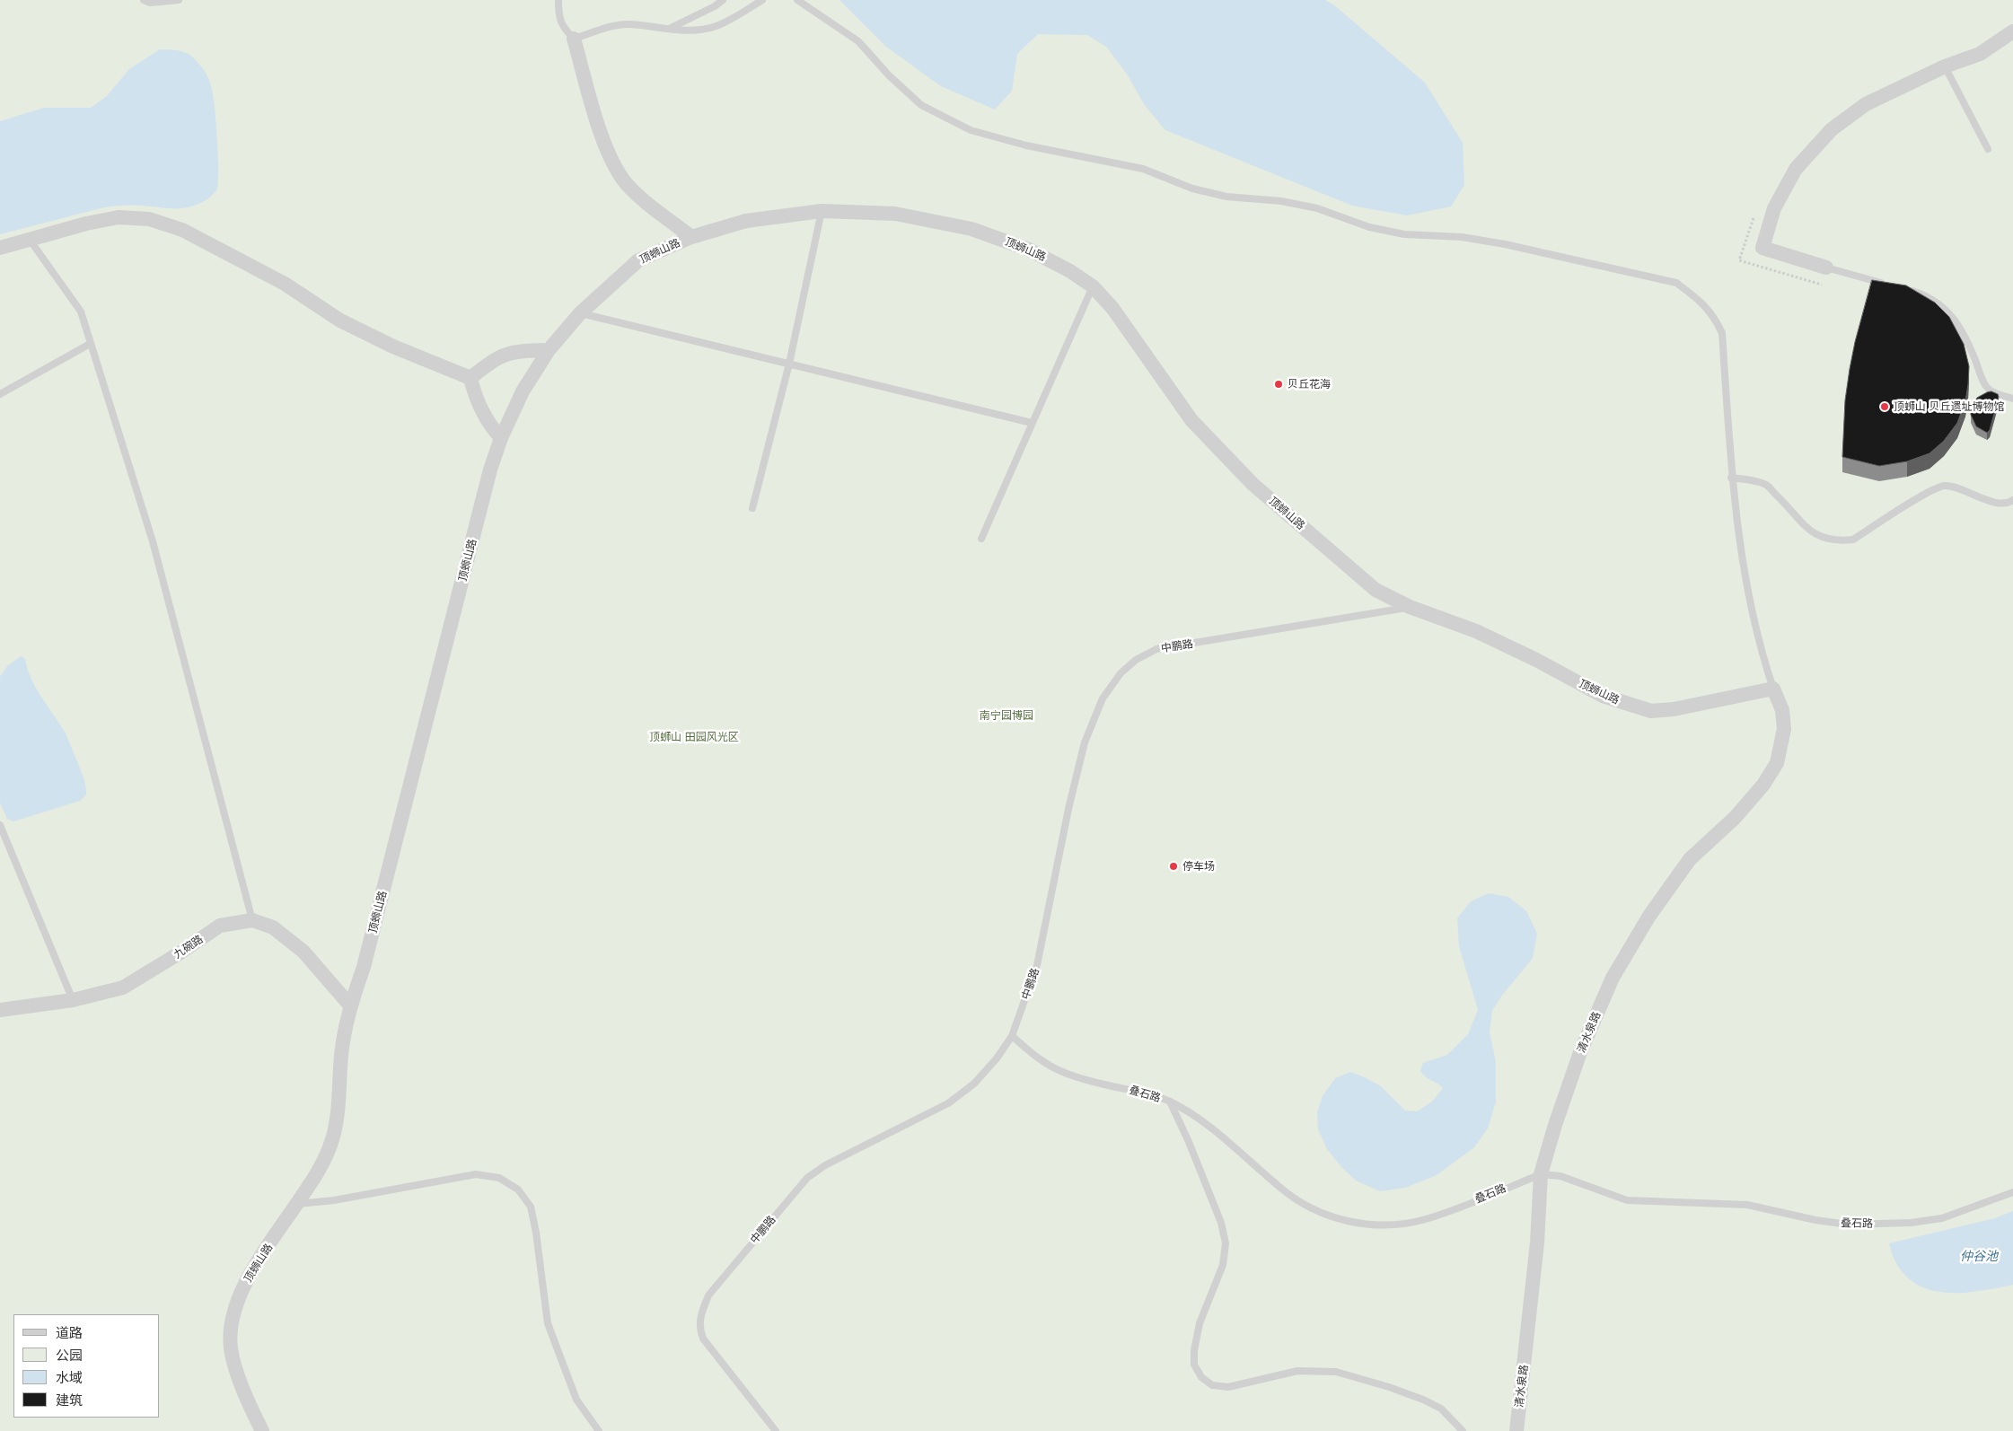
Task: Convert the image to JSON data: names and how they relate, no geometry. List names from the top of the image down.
{
  "streets": {
    "street": ["顶蛳山路", "九碗路", "清水泉路"],
    "lane": ["中鹏路", "叠石路"]
  },
  "crossings": [
    ["顶蛳山路", "中鹏路"],
    ["顶蛳山路", "九碗路"],
    ["顶蛳山路", "清水泉路"],
    ["中鹏路", "叠石路"],
    ["清水泉路", "叠石路"]
  ],
  "water": ["仲谷池"],
  "parks": ["南宁园博园", "顶蛳山 田园风光区"],
  "places": ["贝丘花海", "顶蛳山 贝丘遗址博物馆", "停车场"],
  "legend": [
    "道路",
    "公园",
    "水域",
    "建筑"
  ]
}
